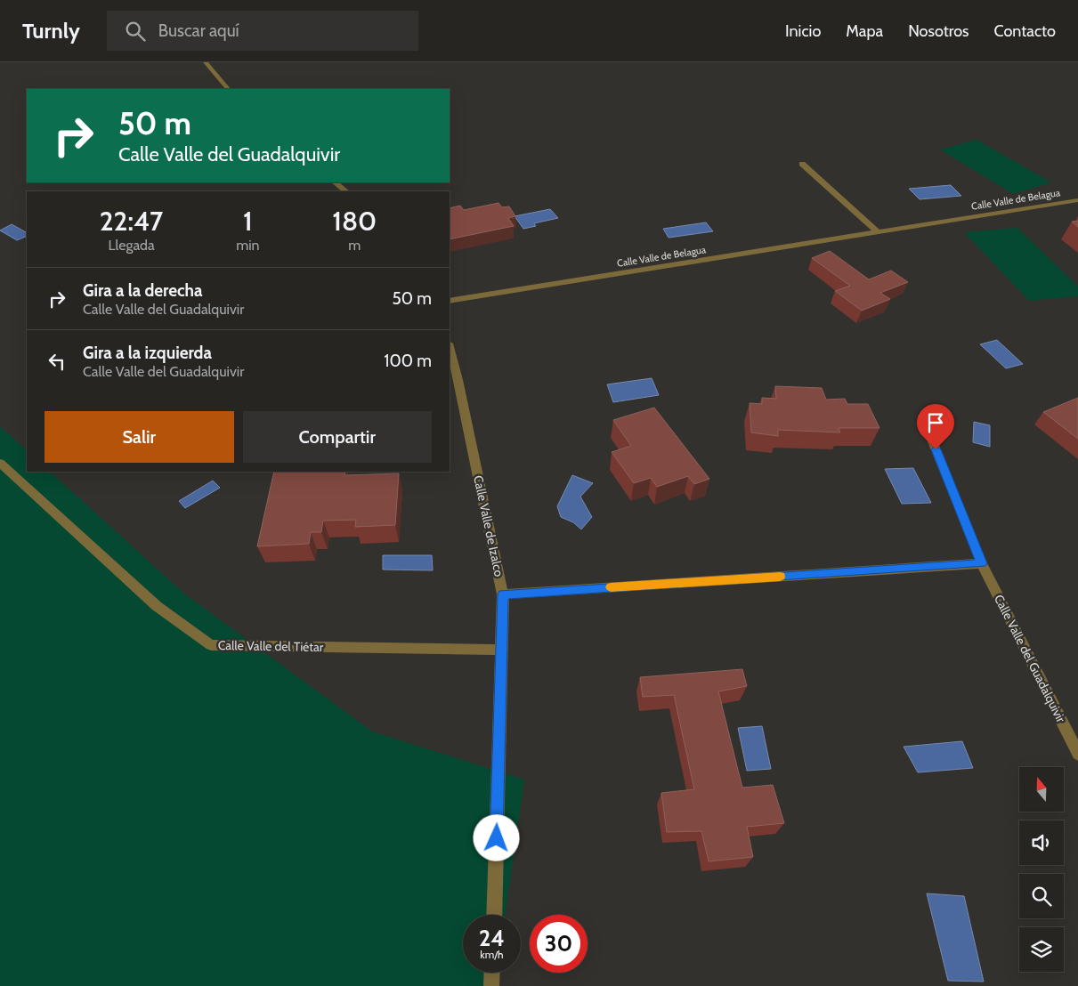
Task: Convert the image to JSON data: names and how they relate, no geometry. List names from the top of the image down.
{
  "streets": {
    "street": [
      "Calle Valle de Belagua",
      "Calle Valle de Izalco",
      "Calle Valle del Tiétar",
      "Calle Valle del Guadalquivir"
    ]
  },
  "crossings": [
    ["Calle Valle de Izalco", "Calle Valle del Tiétar"]
  ],
  "north": "top",
  "page": {
    "header": "Turnly",
    "search": "Buscar aquí",
    "nav": [
      "Inicio",
      "Mapa",
      "Nosotros",
      "Contacto"
    ],
    "turn": ["50 m", "Calle Valle del Guadalquivir"],
    "eta": [
      "22:47",
      "Llegada",
      "1",
      "min",
      "180",
      "m"
    ],
    "list": [
      {
        "name": "Gira a la derecha",
        "note": "Calle Valle del Guadalquivir",
        "value": "50 m"
      },
      {
        "name": "Gira a la izquierda",
        "note": "Calle Valle del Guadalquivir",
        "value": "100 m"
      }
    ],
    "buttons": ["Salir", "Compartir"],
    "speed": "24 km/h",
    "limit": "30"
  }
}
